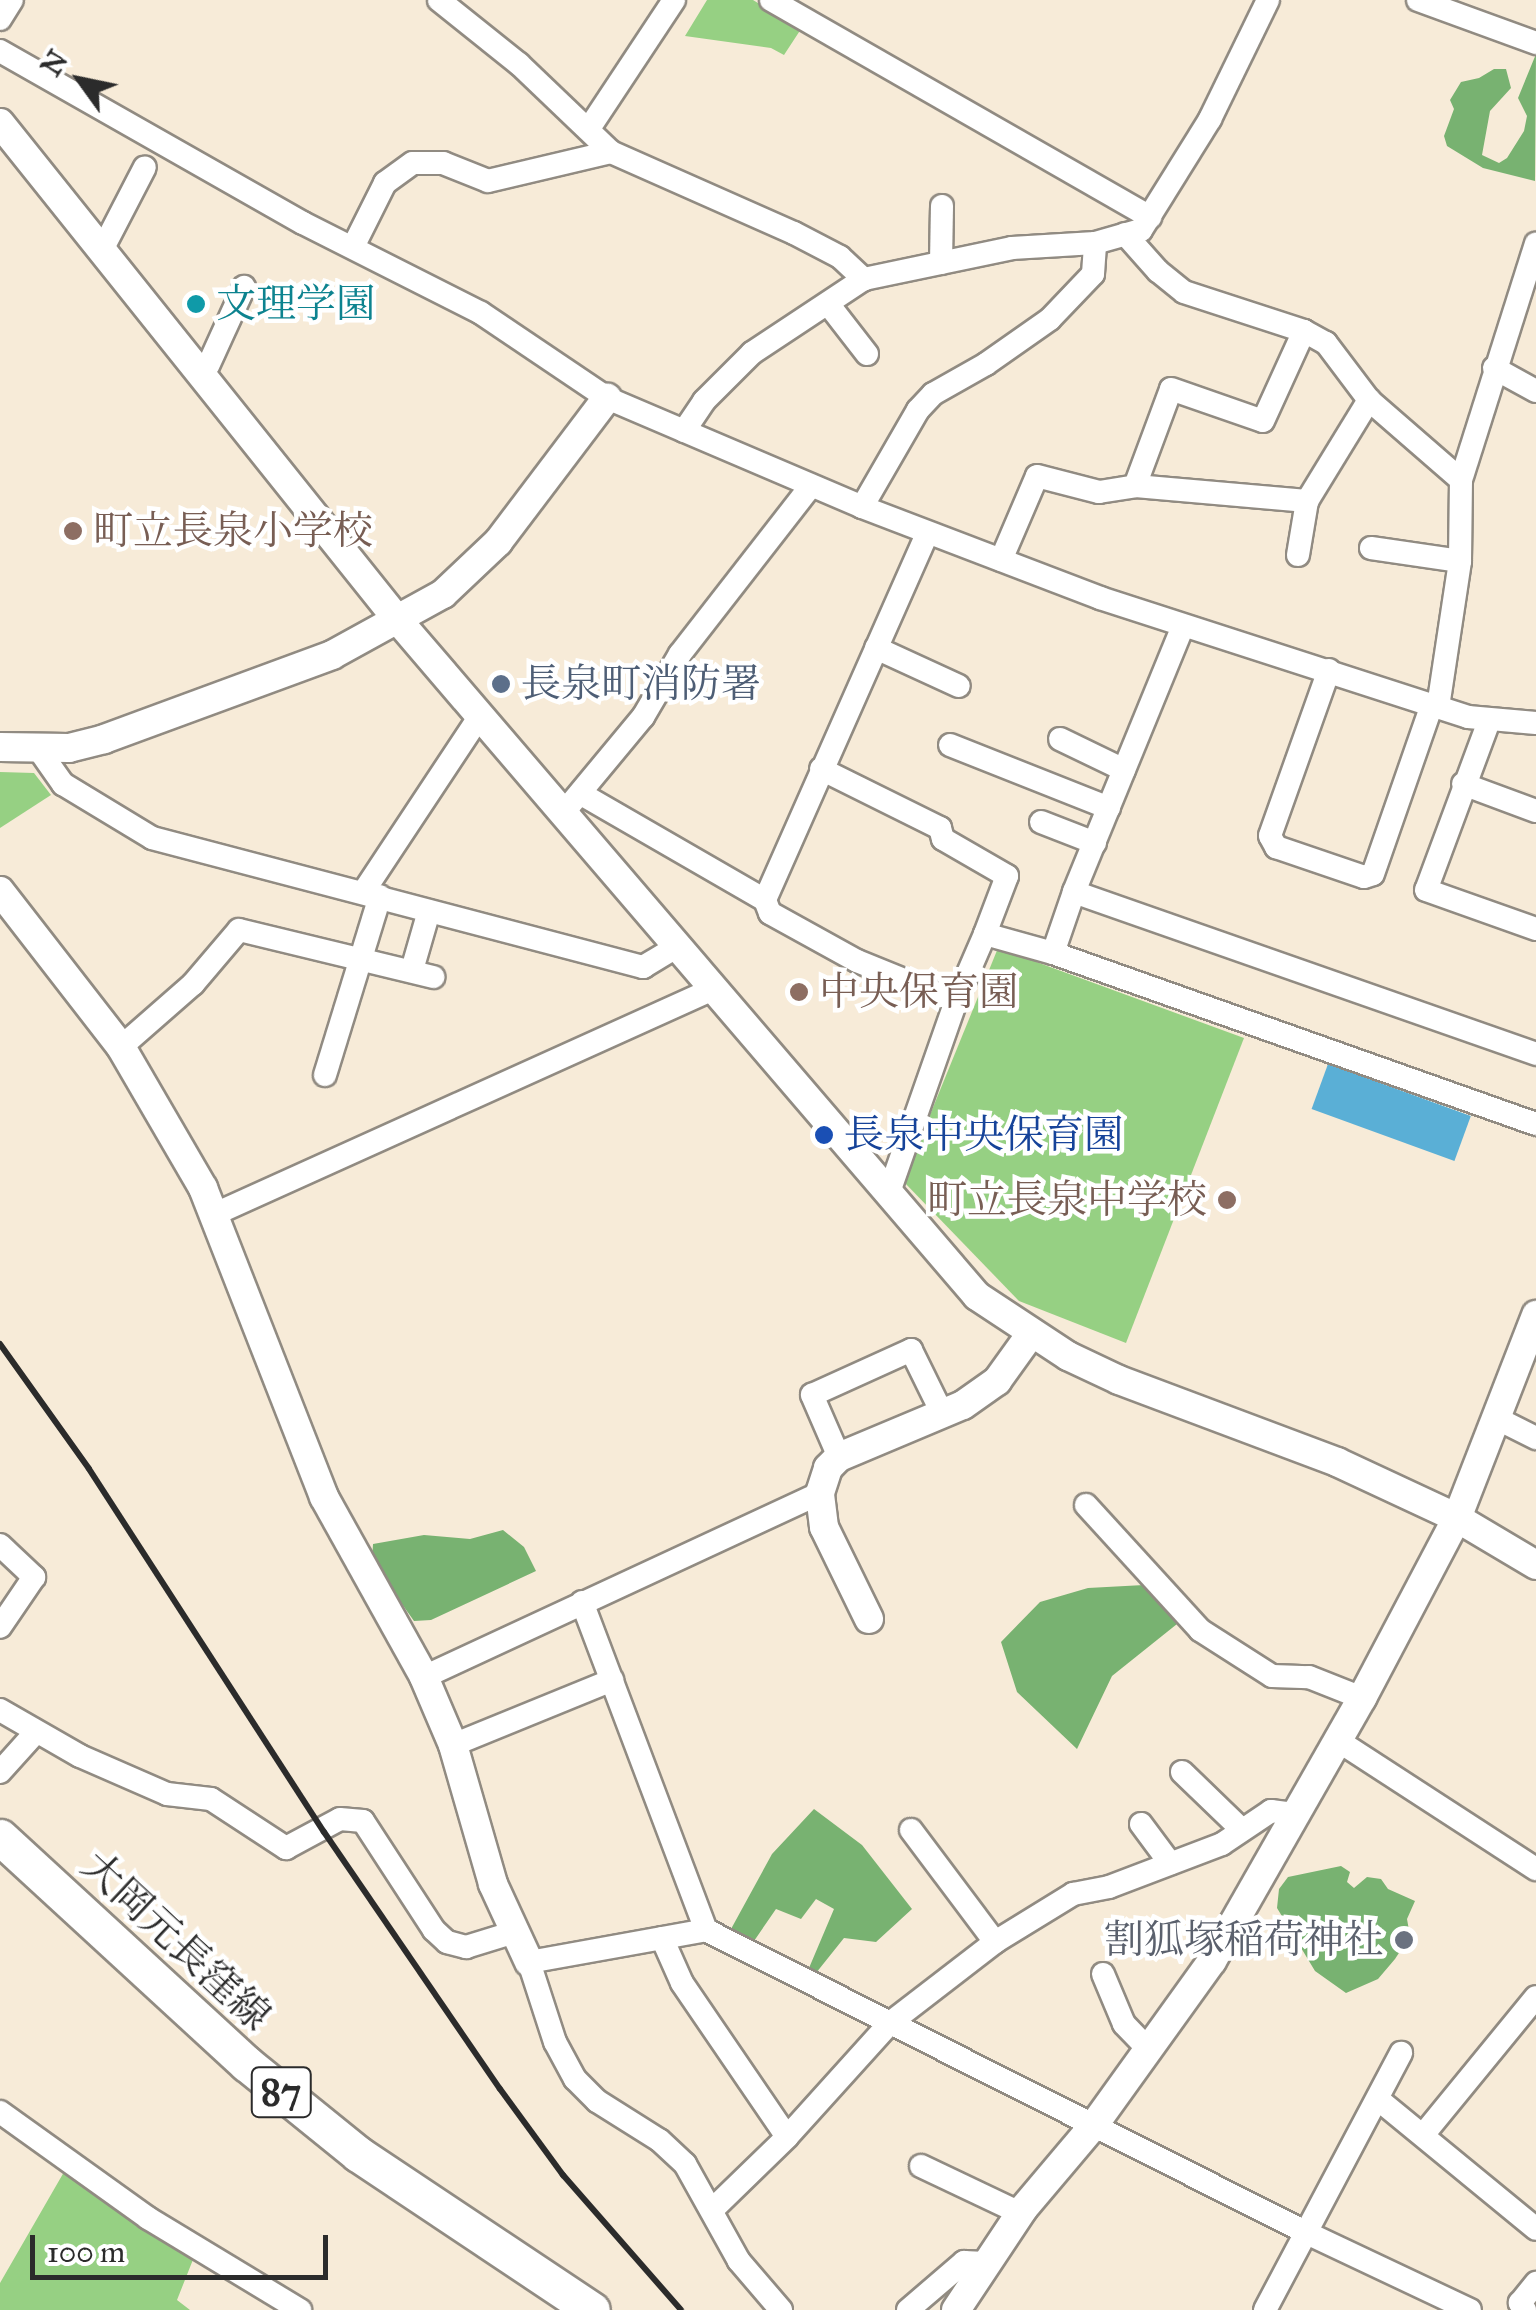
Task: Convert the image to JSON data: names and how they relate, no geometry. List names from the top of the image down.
{
  "streets": {
    "main road": ["大岡元長窪線", "87"]
  },
  "places": [
    "文理学園",
    "町立長泉小学校",
    "長泉町消防署",
    "中央保育園",
    "長泉中央保育園",
    "町立長泉中学校",
    "割狐塚稲荷神社"
  ],
  "scale_bar": "100 m",
  "north": "top left"
}
